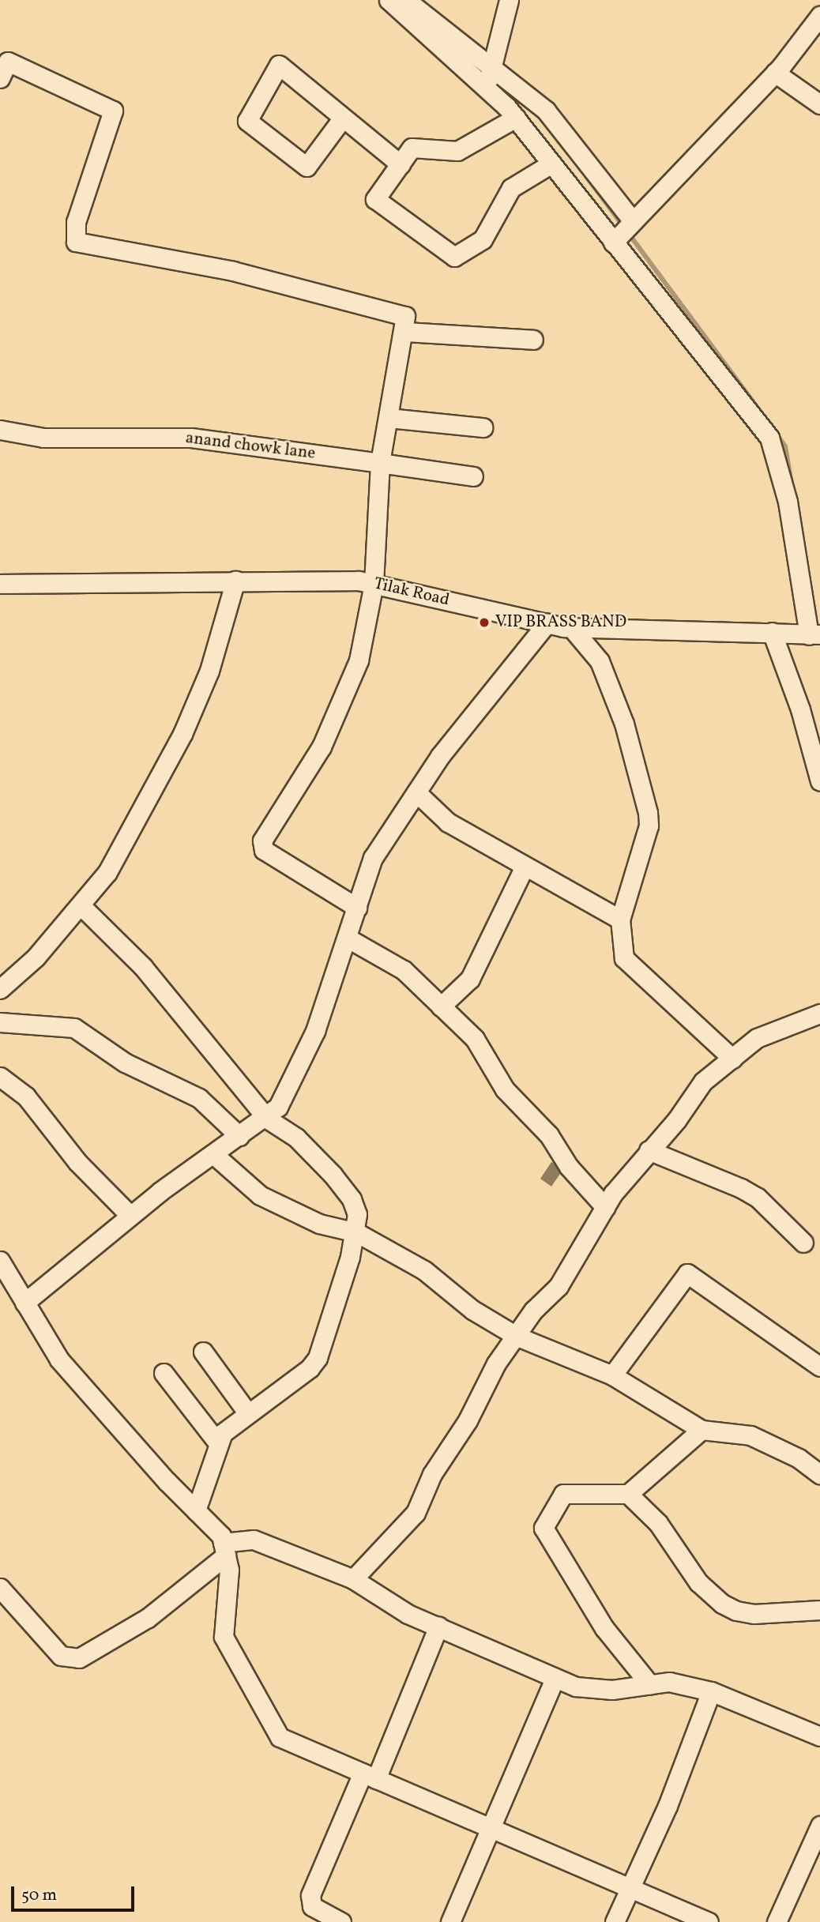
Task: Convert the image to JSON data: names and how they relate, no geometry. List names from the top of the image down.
{
  "streets": {
    "street": ["anand chowk lane", "Tilak Road"]
  },
  "places": ["VIP BRASS BAND"],
  "scale_bar": "50 m"
}
